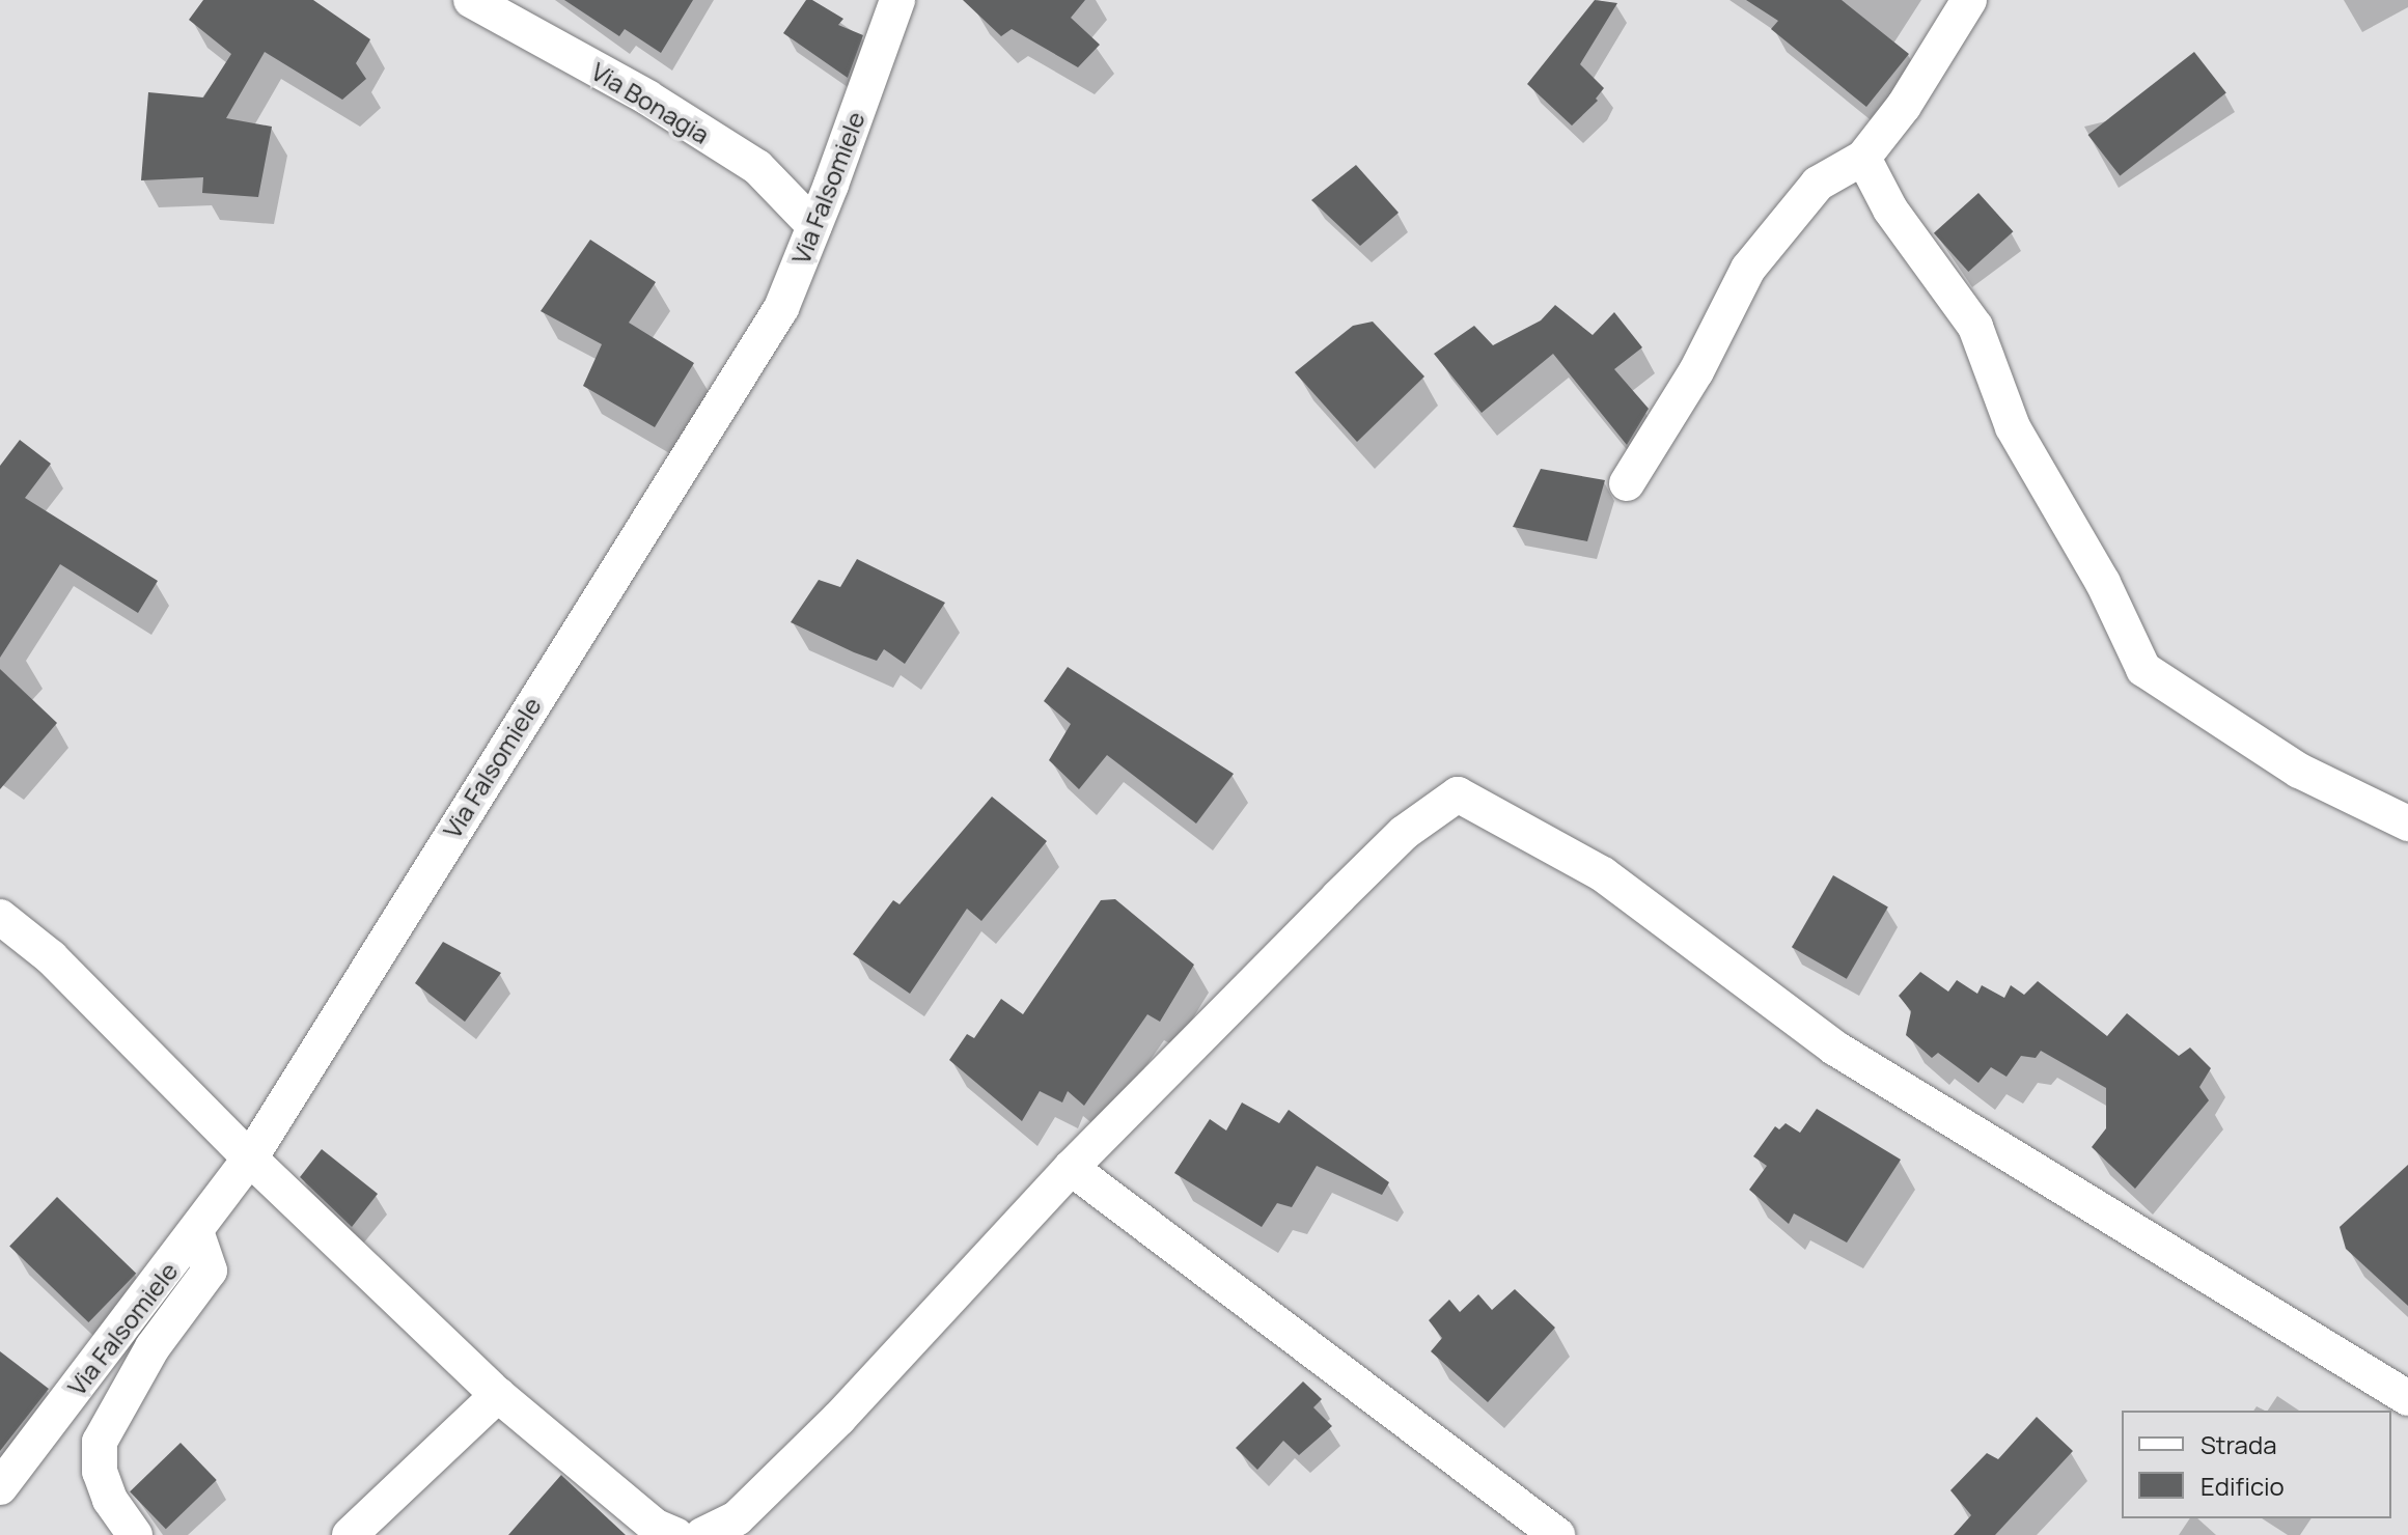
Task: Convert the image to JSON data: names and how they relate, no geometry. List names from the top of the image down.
{
  "streets": {
    "street": ["Via Bonagia", "Via Falsomiele"]
  },
  "crossings": [
    ["Via Bonagia", "Via Falsomiele"]
  ],
  "legend": ["Strada", "Edificio"]
}
